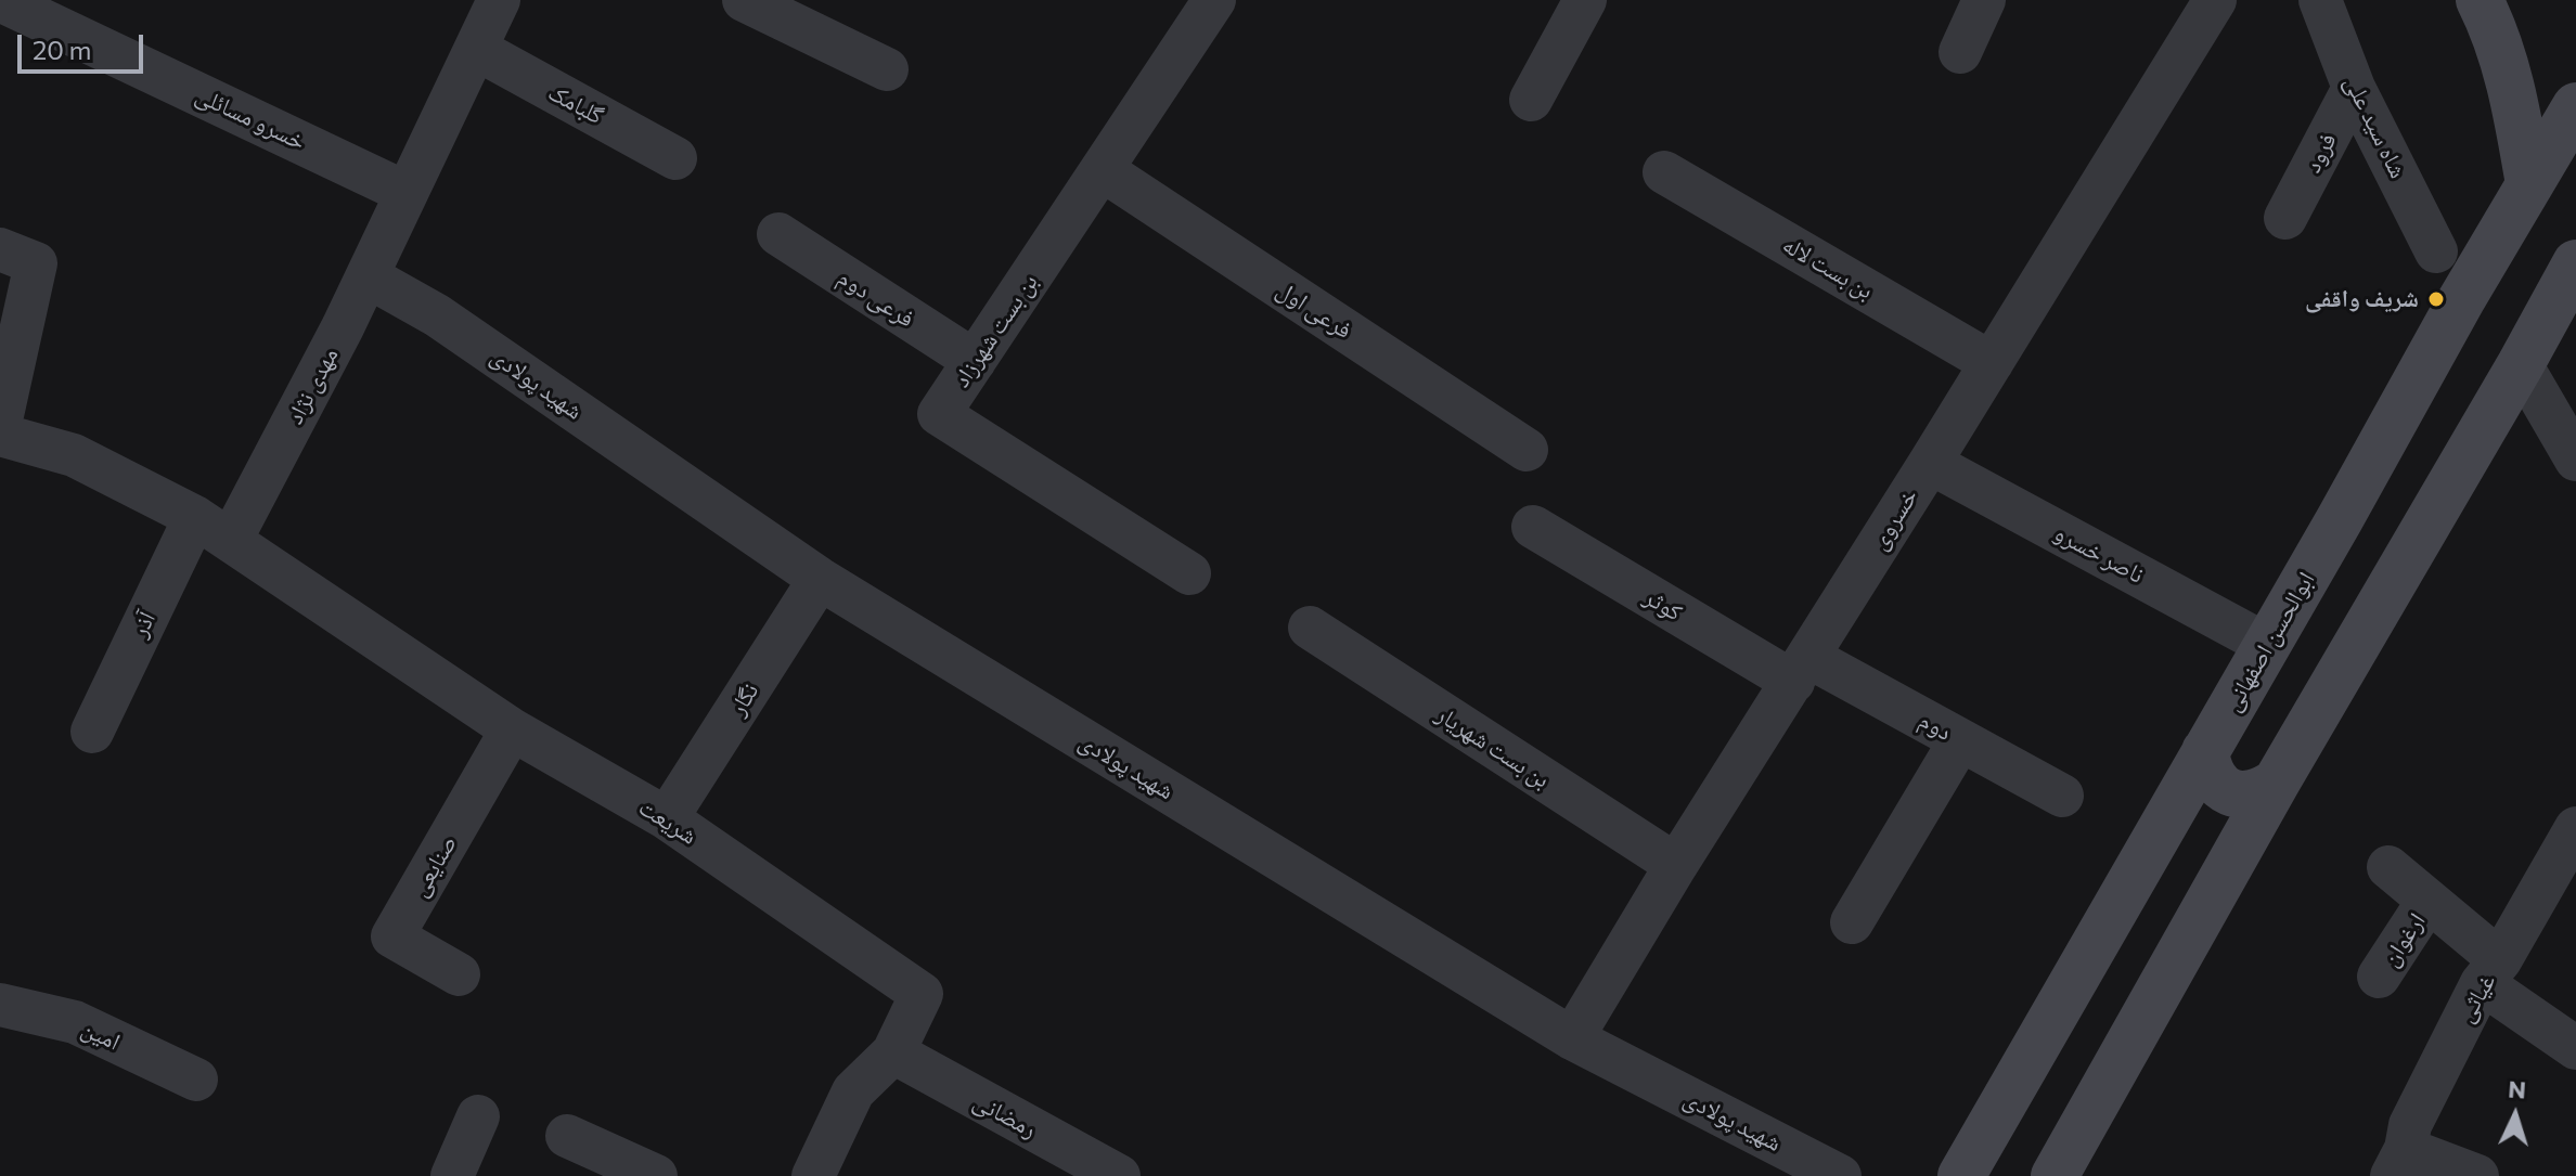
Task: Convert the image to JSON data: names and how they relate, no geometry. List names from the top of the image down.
{
  "streets": {
    "main road": ["ابوالحسن اصفهانی"],
    "street": [
      "گلبامک",
      "خسرو مسائلی",
      "شاه سید علی",
      "فرود",
      "بن بست لاله",
      "فرعی دوم",
      "فرعی اول",
      "بن بست شهرزاد",
      "شهید پولادی",
      "مهدی نژاد",
      "خسروی",
      "ناصر خسرو",
      "کوثر",
      "آذر",
      "نگار",
      "دوم",
      "بن بست شهریار",
      "شریعت",
      "صنایعی",
      "ارغوان",
      "غیاثی",
      "امین",
      "رمضانی"
    ]
  },
  "crossings": [
    ["گلبامک", "مهدی نژاد"],
    ["خسرو مسائلی", "مهدی نژاد"],
    ["شاه سید علی", "فرود"],
    ["بن بست لاله", "خسروی"],
    ["فرعی دوم", "بن بست شهرزاد"],
    ["فرعی اول", "بن بست شهرزاد"],
    ["شهید پولادی", "مهدی نژاد"],
    ["شهید پولادی", "خسروی"],
    ["شهید پولادی", "نگار"],
    ["مهدی نژاد", "آذر"],
    ["مهدی نژاد", "شریعت"],
    ["خسروی", "ناصر خسرو"],
    ["خسروی", "کوثر"],
    ["خسروی", "دوم"],
    ["خسروی", "بن بست شهریار"],
    ["ناصر خسرو", "ابوالحسن اصفهانی"],
    ["کوثر", "دوم"],
    ["آذر", "شریعت"],
    ["نگار", "شریعت"],
    ["شریعت", "صنایعی"],
    ["شریعت", "رمضانی"],
    ["ارغوان", "غیاثی"]
  ],
  "places": ["شریف واقفی"],
  "scale_bar": "20 m",
  "north": "top"
}
